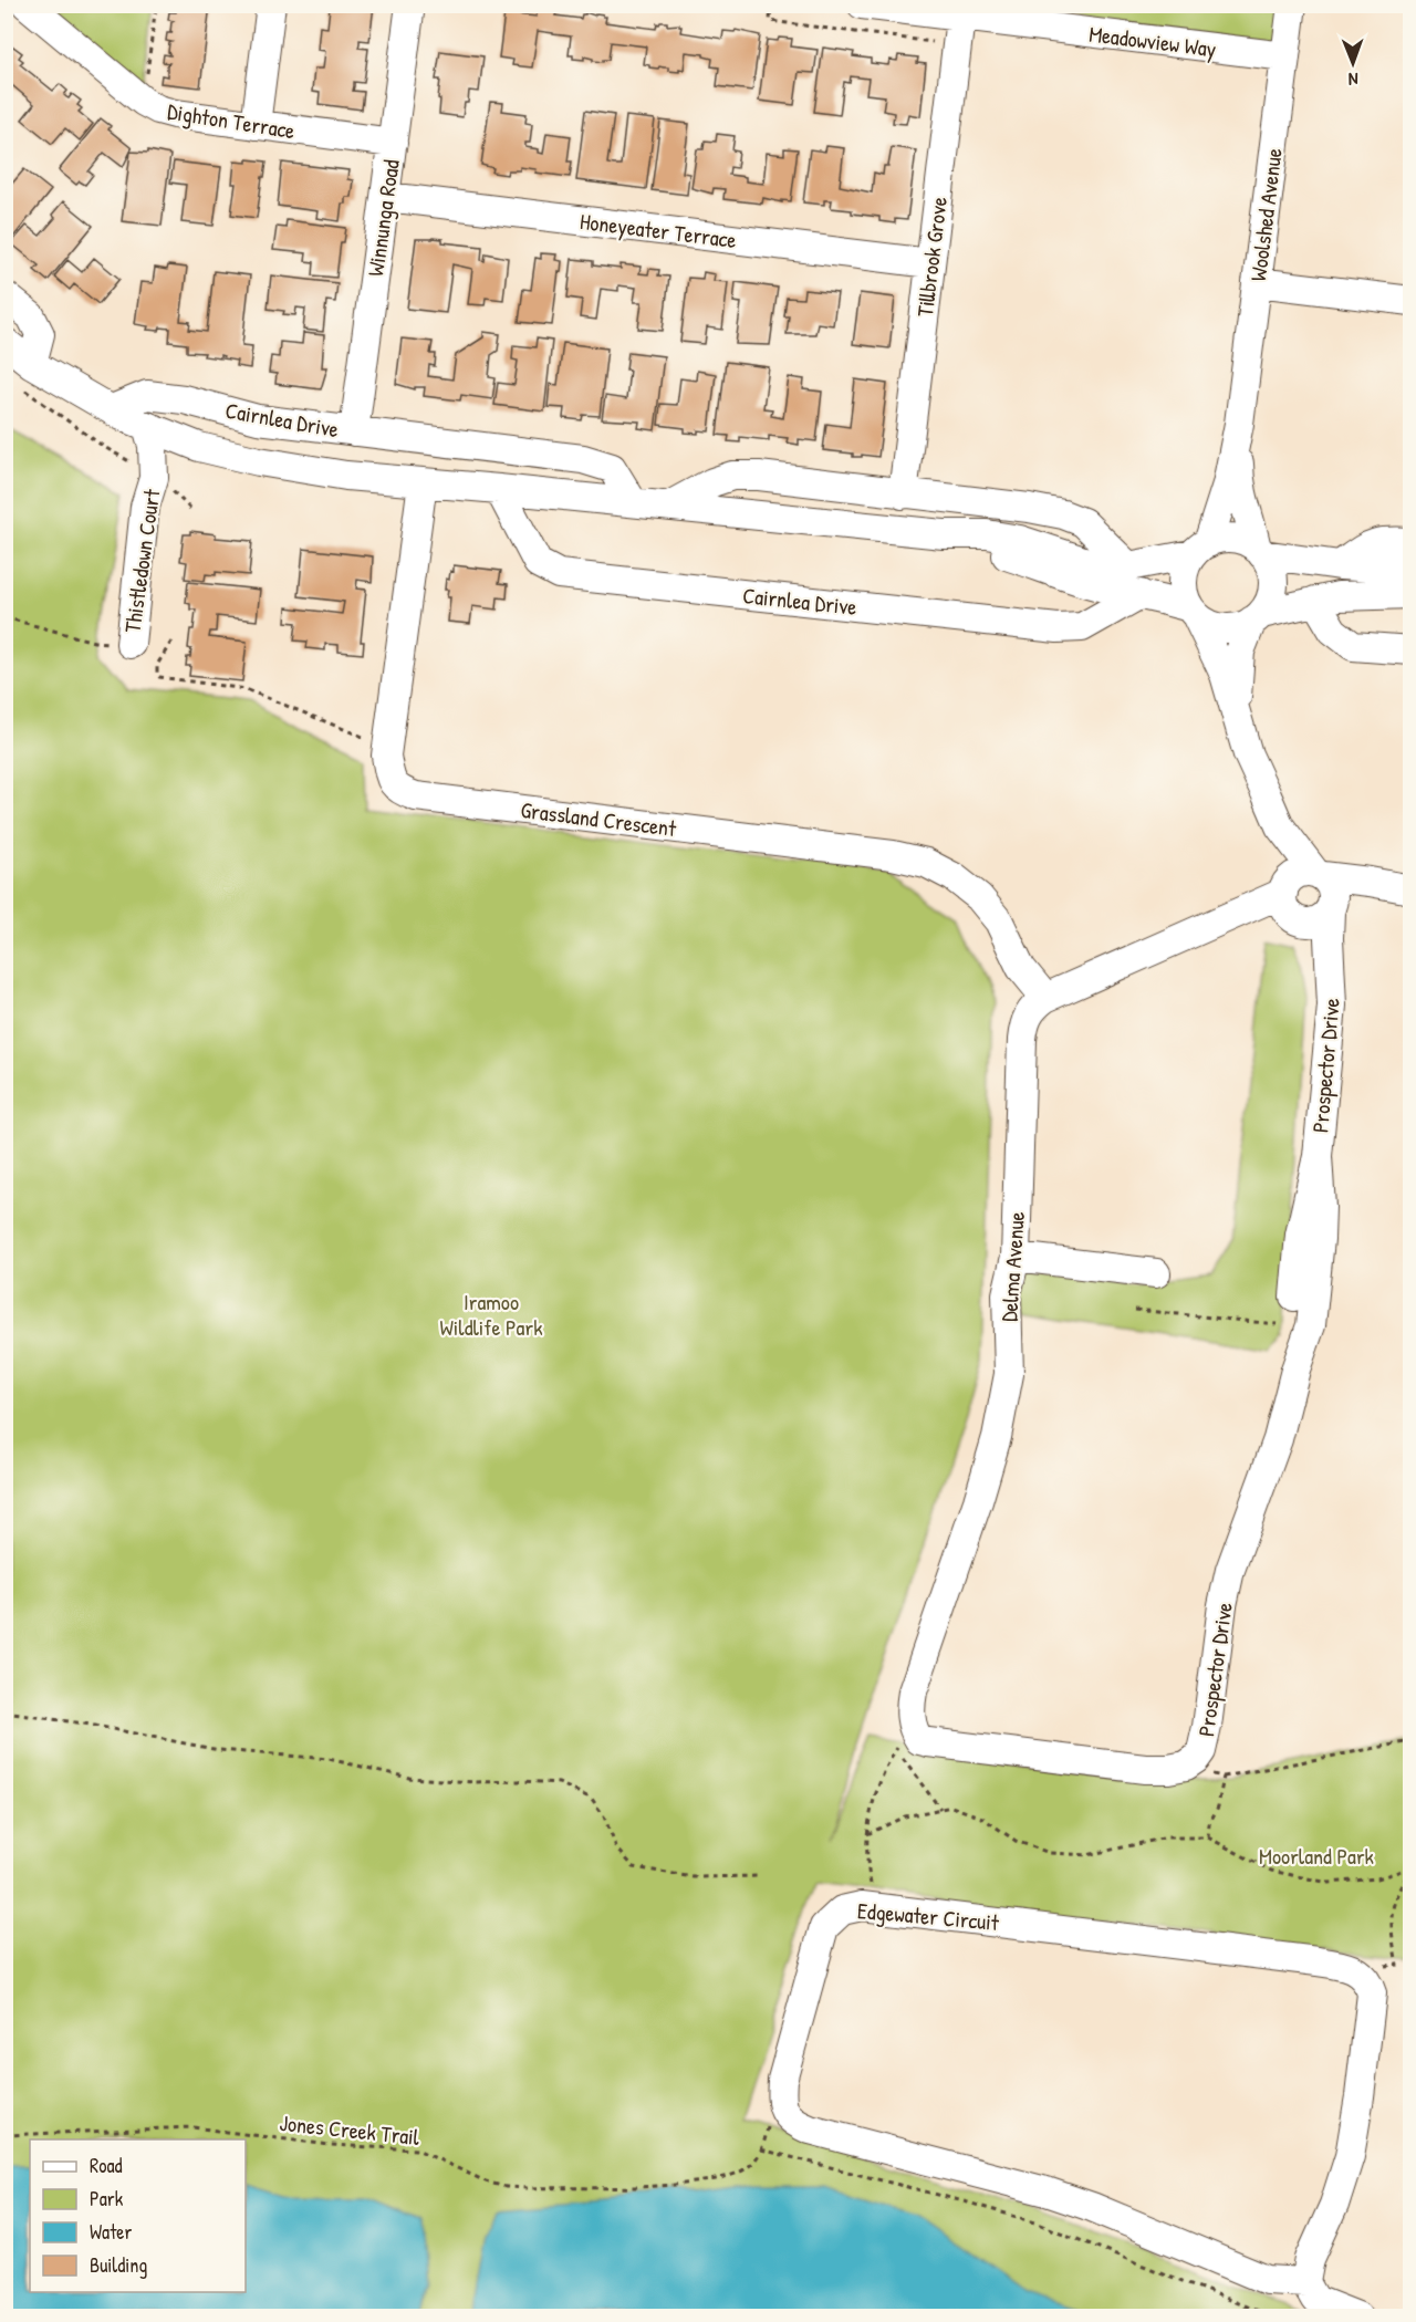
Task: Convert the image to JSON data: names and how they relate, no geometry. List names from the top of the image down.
{
  "streets": {
    "street": [
      "Meadowview Way",
      "Dighton Terrace",
      "Woolshed Avenue",
      "Winnunga Road",
      "Honeyeater Terrace",
      "Tillbrook Grove",
      "Cairnlea Drive",
      "Thistledown Court",
      "Grassland Crescent",
      "Prospector Drive",
      "Delma Avenue",
      "Edgewater Circuit"
    ],
    "path": ["Jones Creek Trail"]
  },
  "crossings": [
    ["Meadowview Way", "Woolshed Avenue"],
    ["Meadowview Way", "Tillbrook Grove"],
    ["Dighton Terrace", "Winnunga Road"],
    ["Woolshed Avenue", "Cairnlea Drive"],
    ["Winnunga Road", "Honeyeater Terrace"],
    ["Winnunga Road", "Cairnlea Drive"],
    ["Honeyeater Terrace", "Tillbrook Grove"],
    ["Cairnlea Drive", "Thistledown Court"],
    ["Cairnlea Drive", "Grassland Crescent"],
    ["Grassland Crescent", "Delma Avenue"],
    ["Prospector Drive", "Delma Avenue"]
  ],
  "parks": ["Iramoo Wildlife Park", "Moorland Park"],
  "legend": [
    "Road",
    "Park",
    "Water",
    "Building"
  ],
  "north": "bottom"
}
